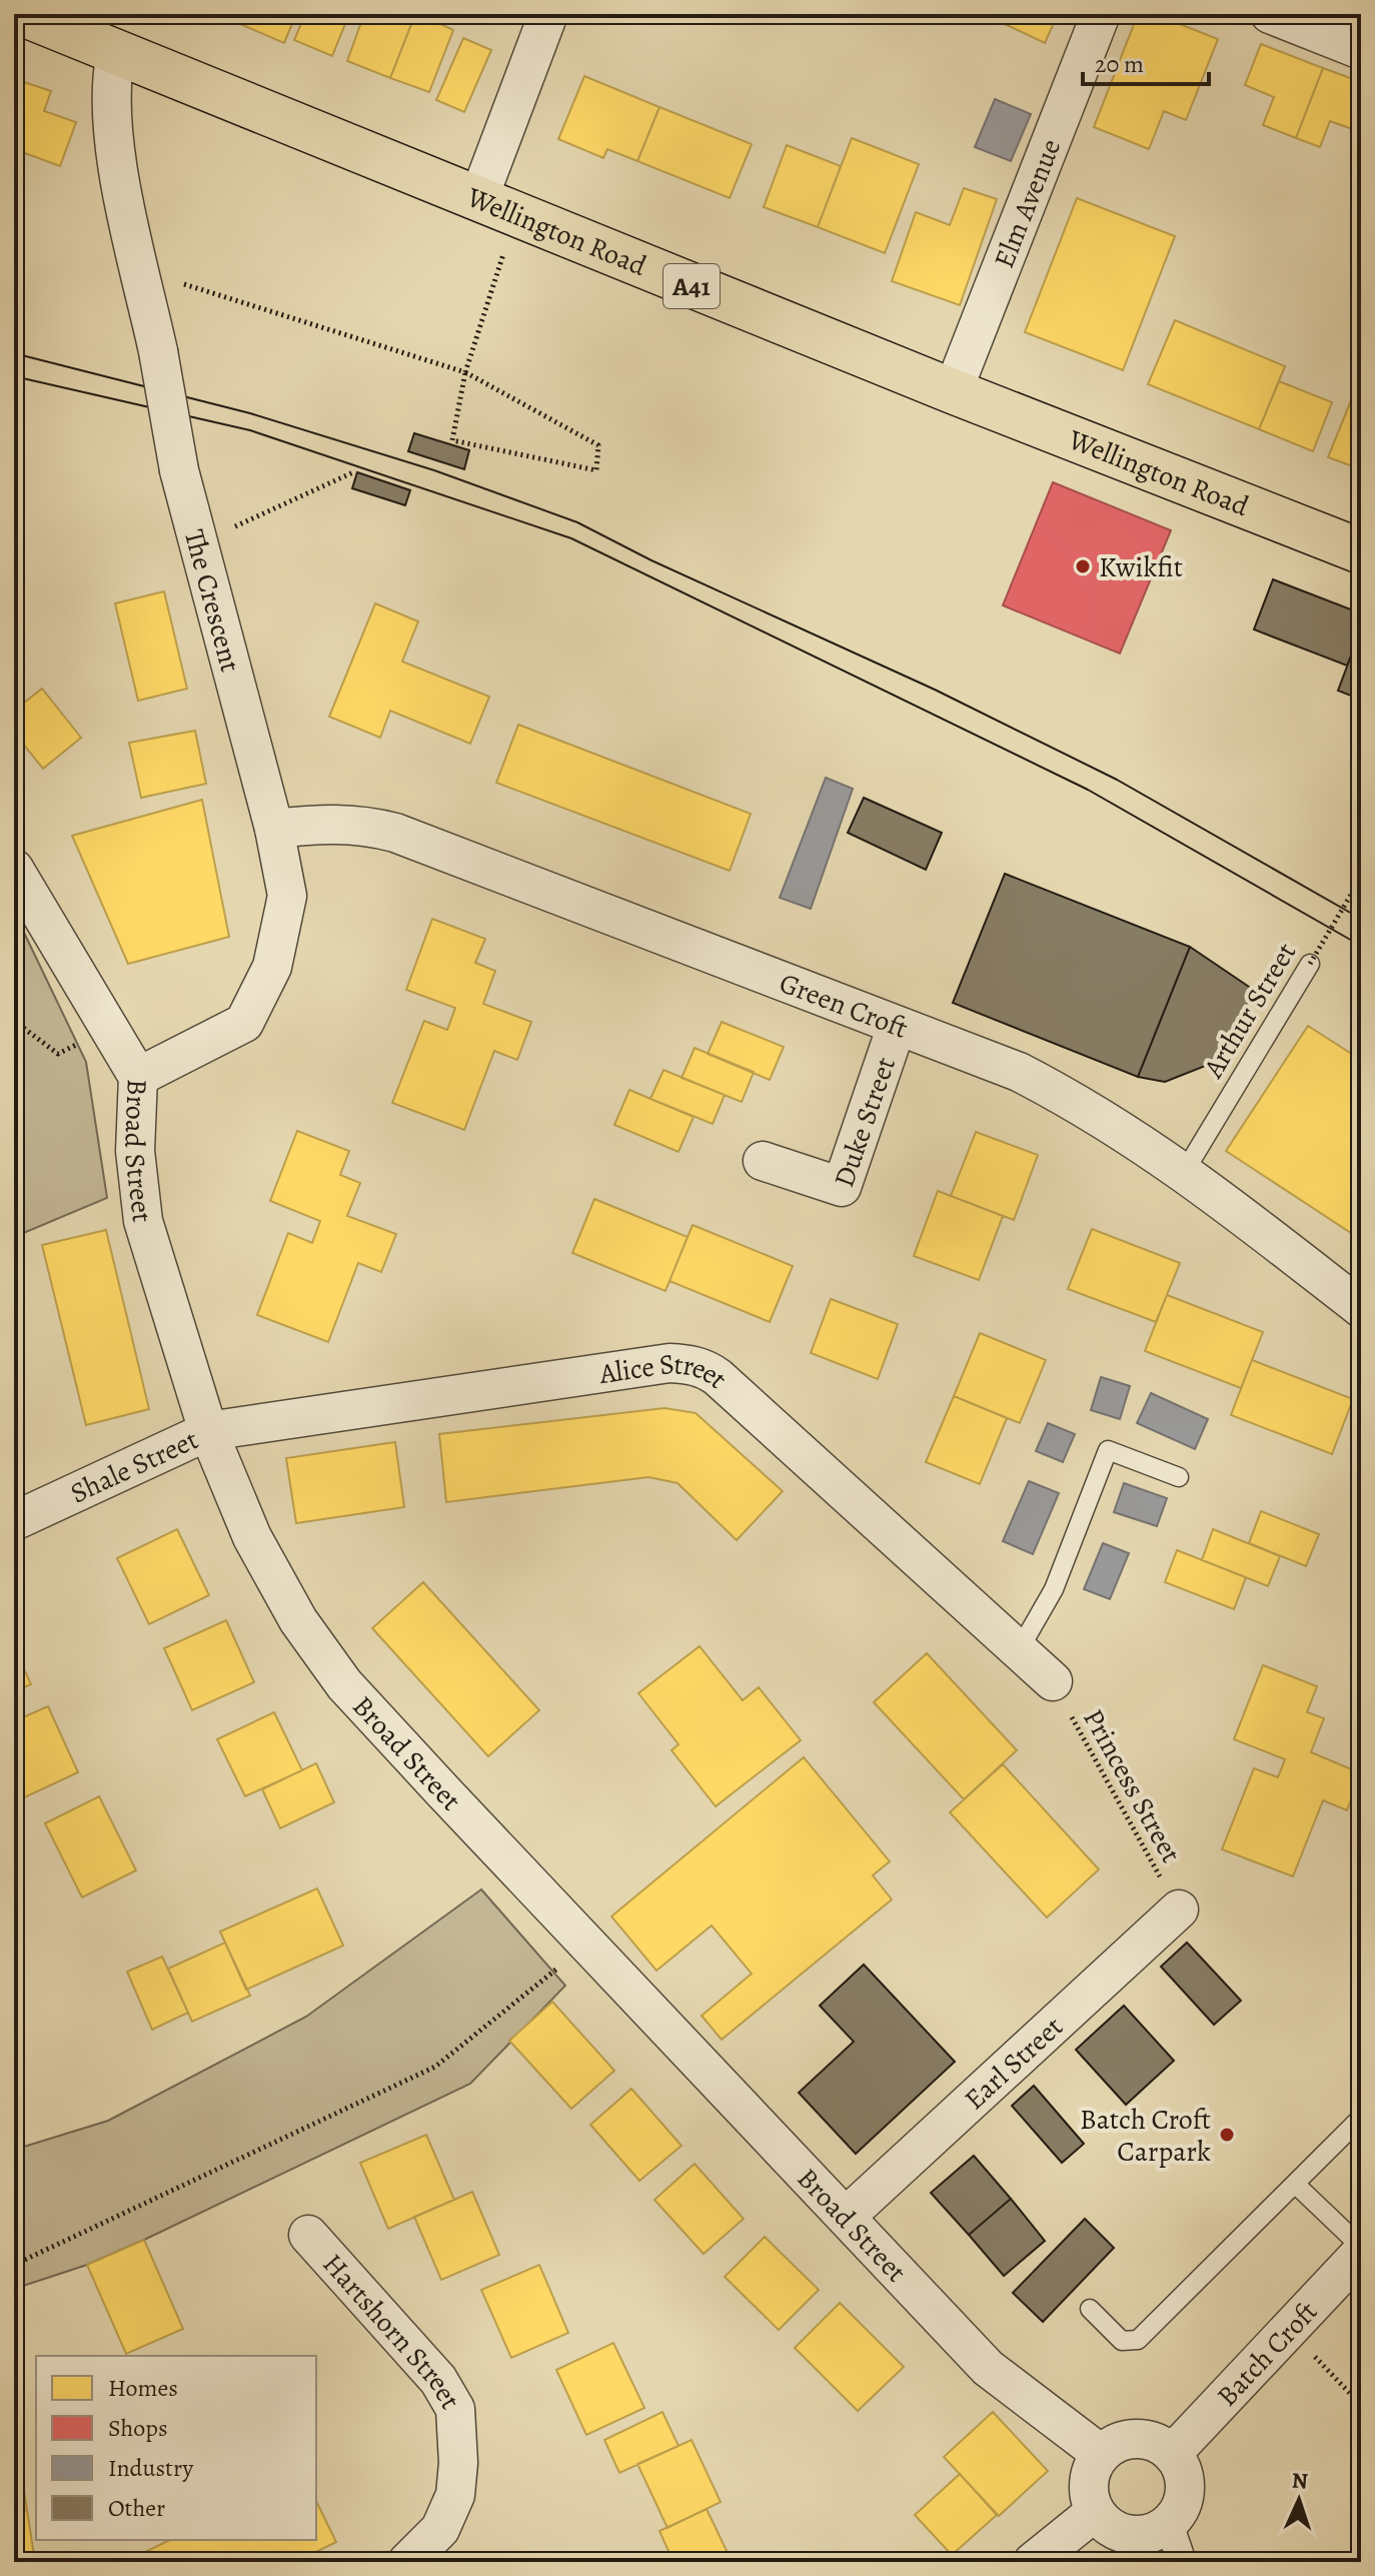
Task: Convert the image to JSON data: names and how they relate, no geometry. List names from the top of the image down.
{
  "streets": {
    "highway": ["Wellington Road", "A41"],
    "street": [
      "Elm Avenue",
      "The Crescent",
      "Green Croft",
      "Duke Street",
      "Broad Street",
      "Alice Street",
      "Shale Street",
      "Earl Street",
      "Hartshorn Street",
      "Batch Croft"
    ],
    "lane": ["Arthur Street"],
    "path": ["Princess Street"]
  },
  "crossings": [
    ["Elm Avenue", "Wellington Road"],
    ["Wellington Road", "The Crescent"],
    ["The Crescent", "Green Croft"],
    ["The Crescent", "Broad Street"],
    ["Green Croft", "Arthur Street"],
    ["Green Croft", "Duke Street"],
    ["Broad Street", "Alice Street"],
    ["Broad Street", "Shale Street"],
    ["Broad Street", "Earl Street"],
    ["Broad Street", "Batch Croft"],
    ["Alice Street", "Shale Street"],
    ["Alice Street", "Princess Street"],
    ["Princess Street", "Earl Street"]
  ],
  "places": ["Kwikfit", "Batch Croft Carpark"],
  "legend": [
    "Homes",
    "Shops",
    "Industry",
    "Other"
  ],
  "scale_bar": "20 m",
  "north": "top"
}
